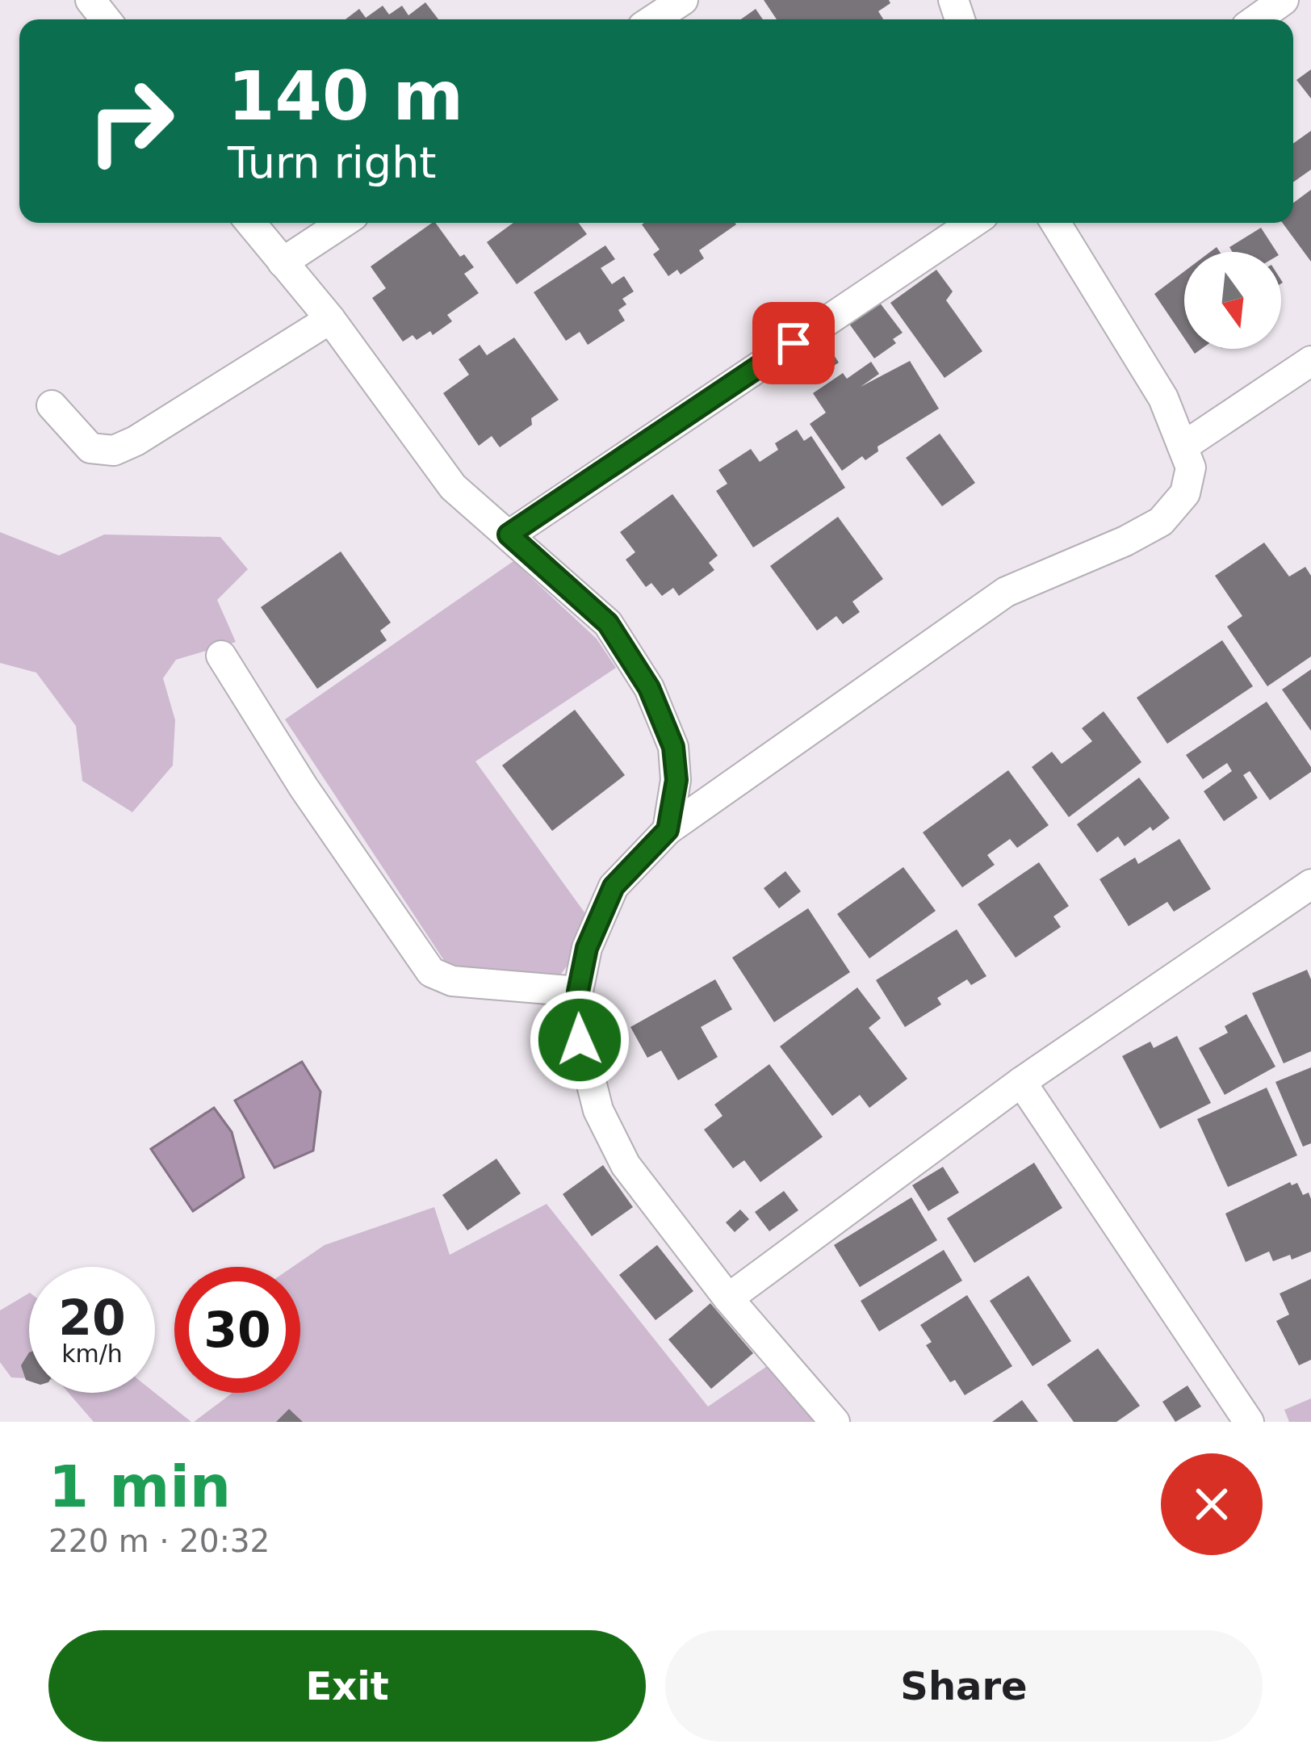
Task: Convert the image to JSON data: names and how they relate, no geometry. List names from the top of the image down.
{
  "north": "bottom",
  "page": {
    "turn": ["140 m", "Turn right"],
    "speed": "20 km/h",
    "limit": "30",
    "heading": ["1 min", "220 m · 20:32"],
    "buttons": ["Exit", "Share"]
  }
}
